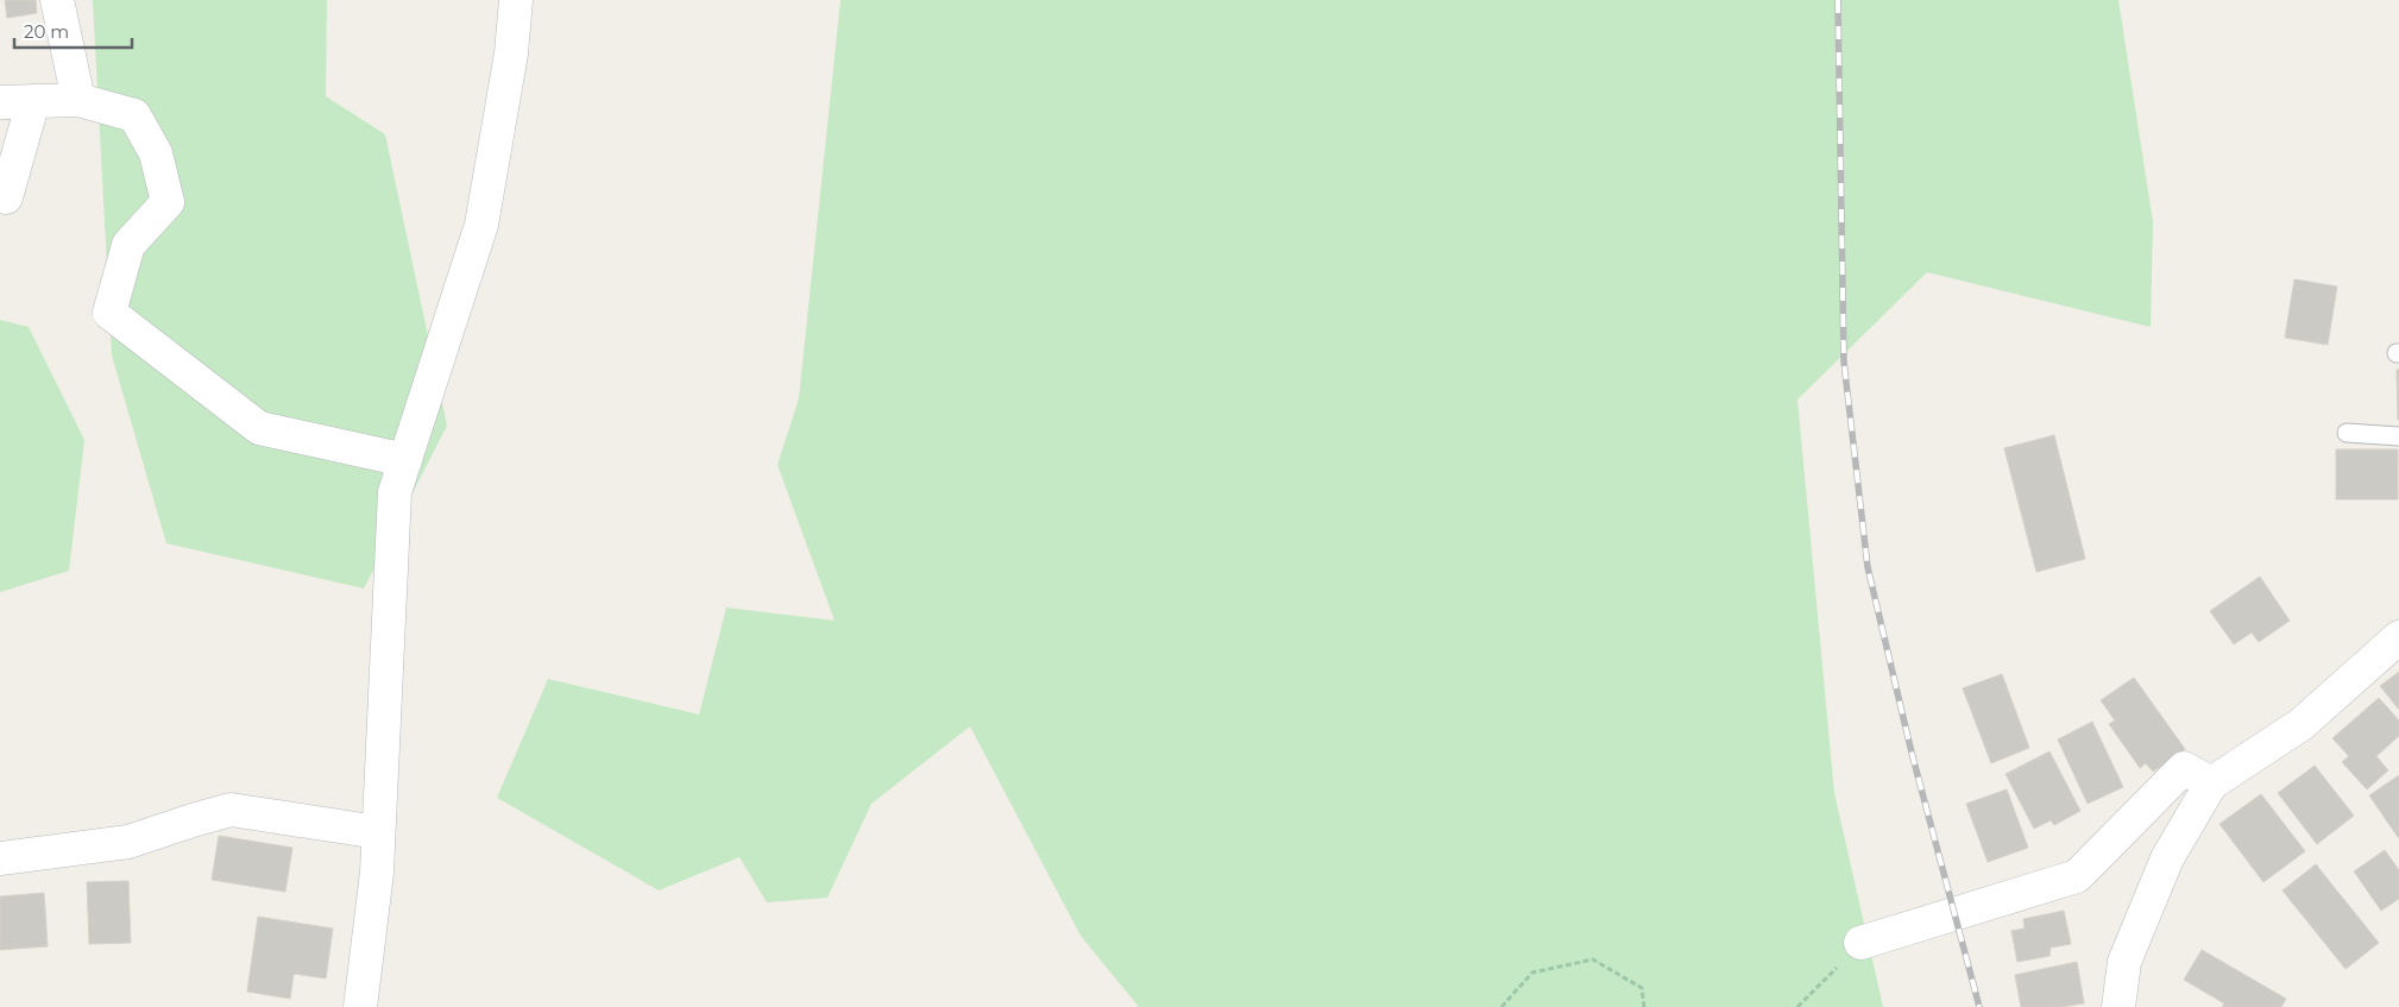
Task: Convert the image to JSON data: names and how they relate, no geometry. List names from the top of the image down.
{
  "scale_bar": "20 m"
}
